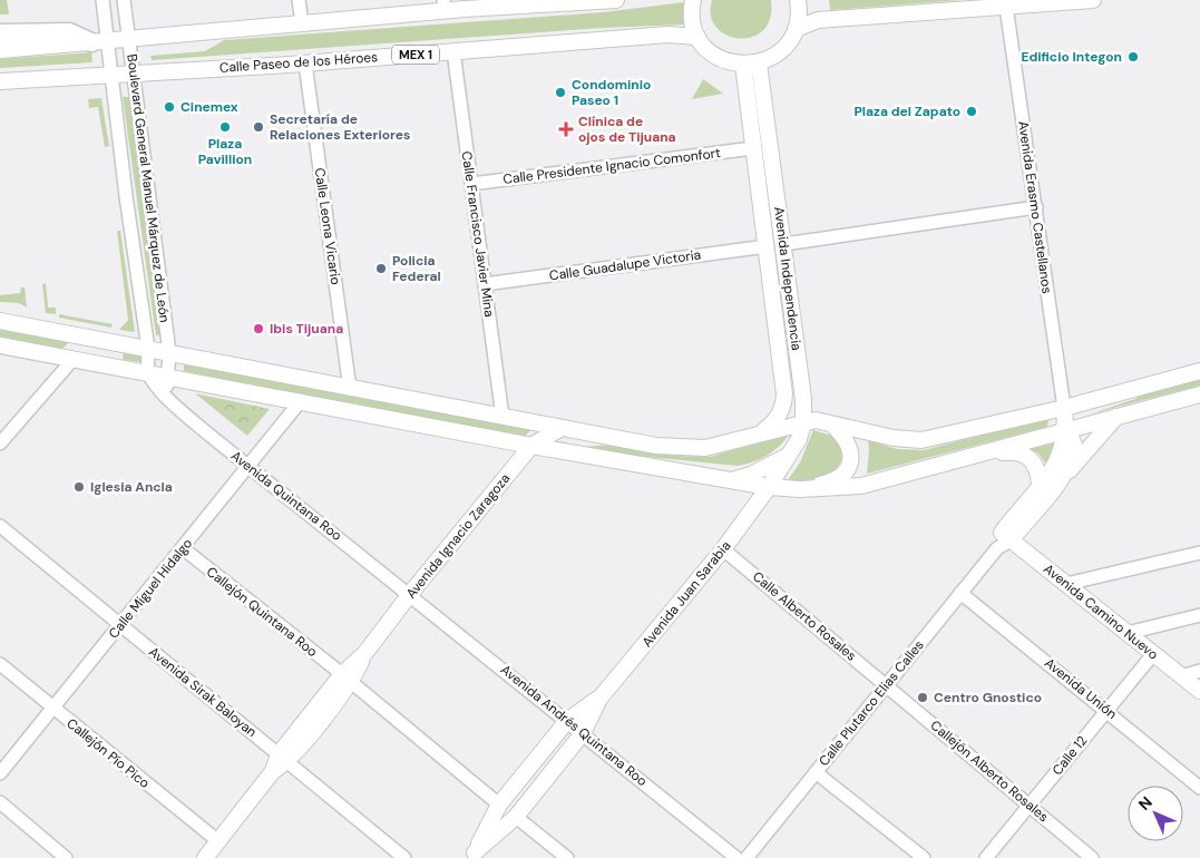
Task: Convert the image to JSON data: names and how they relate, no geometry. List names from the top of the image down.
{
  "streets": {
    "main road": [
      "MEX 1",
      "Calle Paseo de los Héroes",
      "Avenida Independencia",
      "Avenida Ignacio Zaragoza",
      "Avenida Juan Sarabia",
      "Avenida Camino Nuevo",
      "Calle Plutarco Elias Calles"
    ],
    "street": [
      "Calle Presidente Ignacio Comonfort",
      "Boulevard General Manuel Márquez de León",
      "Avenida Erasmo Castellanos",
      "Calle Leona Vicario",
      "Calle Francisco Javier Mina",
      "Calle Guadalupe Victoria",
      "Avenida Quintana Roo",
      "Calle Miguel Hidalgo",
      "Callejón Quintana Roo",
      "Calle Alberto Rosales",
      "Avenida Unión",
      "Avenida Sirak Baloyan",
      "Avenida Andrés Quintana Roo",
      "Callejón Pío Pico",
      "Calle 12",
      "Callejón Alberto Rosales"
    ]
  },
  "crossings": [
    ["Calle Paseo de los Héroes", "Boulevard General Manuel Márquez de León"],
    ["Calle Paseo de los Héroes", "Calle Leona Vicario"],
    ["Calle Paseo de los Héroes", "Calle Francisco Javier Mina"],
    ["Calle Presidente Ignacio Comonfort", "Calle Francisco Javier Mina"],
    ["Calle Presidente Ignacio Comonfort", "Avenida Independencia"],
    ["Boulevard General Manuel Márquez de León", "Avenida Quintana Roo"],
    ["Calle Francisco Javier Mina", "Calle Guadalupe Victoria"],
    ["Calle Guadalupe Victoria", "Avenida Independencia"],
    ["Avenida Independencia", "Avenida Juan Sarabia"],
    ["Avenida Quintana Roo", "Avenida Ignacio Zaragoza"],
    ["Avenida Quintana Roo", "Calle Miguel Hidalgo"],
    ["Avenida Quintana Roo", "Avenida Andrés Quintana Roo"],
    ["Avenida Ignacio Zaragoza", "Callejón Quintana Roo"],
    ["Avenida Ignacio Zaragoza", "Avenida Sirak Baloyan"],
    ["Avenida Ignacio Zaragoza", "Avenida Andrés Quintana Roo"],
    ["Avenida Ignacio Zaragoza", "Callejón Pío Pico"],
    ["Calle Miguel Hidalgo", "Callejón Quintana Roo"],
    ["Calle Miguel Hidalgo", "Avenida Sirak Baloyan"],
    ["Calle Miguel Hidalgo", "Callejón Pío Pico"],
    ["Avenida Juan Sarabia", "Callejón Quintana Roo"],
    ["Avenida Juan Sarabia", "Calle Alberto Rosales"],
    ["Avenida Juan Sarabia", "Avenida Andrés Quintana Roo"],
    ["Avenida Camino Nuevo", "Calle Plutarco Elias Calles"],
    ["Avenida Camino Nuevo", "Calle 12"],
    ["Calle Alberto Rosales", "Calle Plutarco Elias Calles"],
    ["Calle Alberto Rosales", "Callejón Alberto Rosales"],
    ["Avenida Unión", "Calle Plutarco Elias Calles"],
    ["Avenida Unión", "Calle 12"],
    ["Calle Plutarco Elias Calles", "Callejón Alberto Rosales"],
    ["Calle 12", "Callejón Alberto Rosales"]
  ],
  "places": {
    "other": [
      "Edificio Integon",
      "Condominio Paseo 1",
      "Cinemex",
      "Plaza del Zapato",
      "Plaza Pavillion",
      "Secretaría de Relaciones Exteriores",
      "Policia Federal",
      "Ibis Tijuana",
      "Iglesia Ancla",
      "Centro Gnostico"
    ],
    "health": ["Clínica de ojos de Tijuana"]
  },
  "north": "top left"
}
